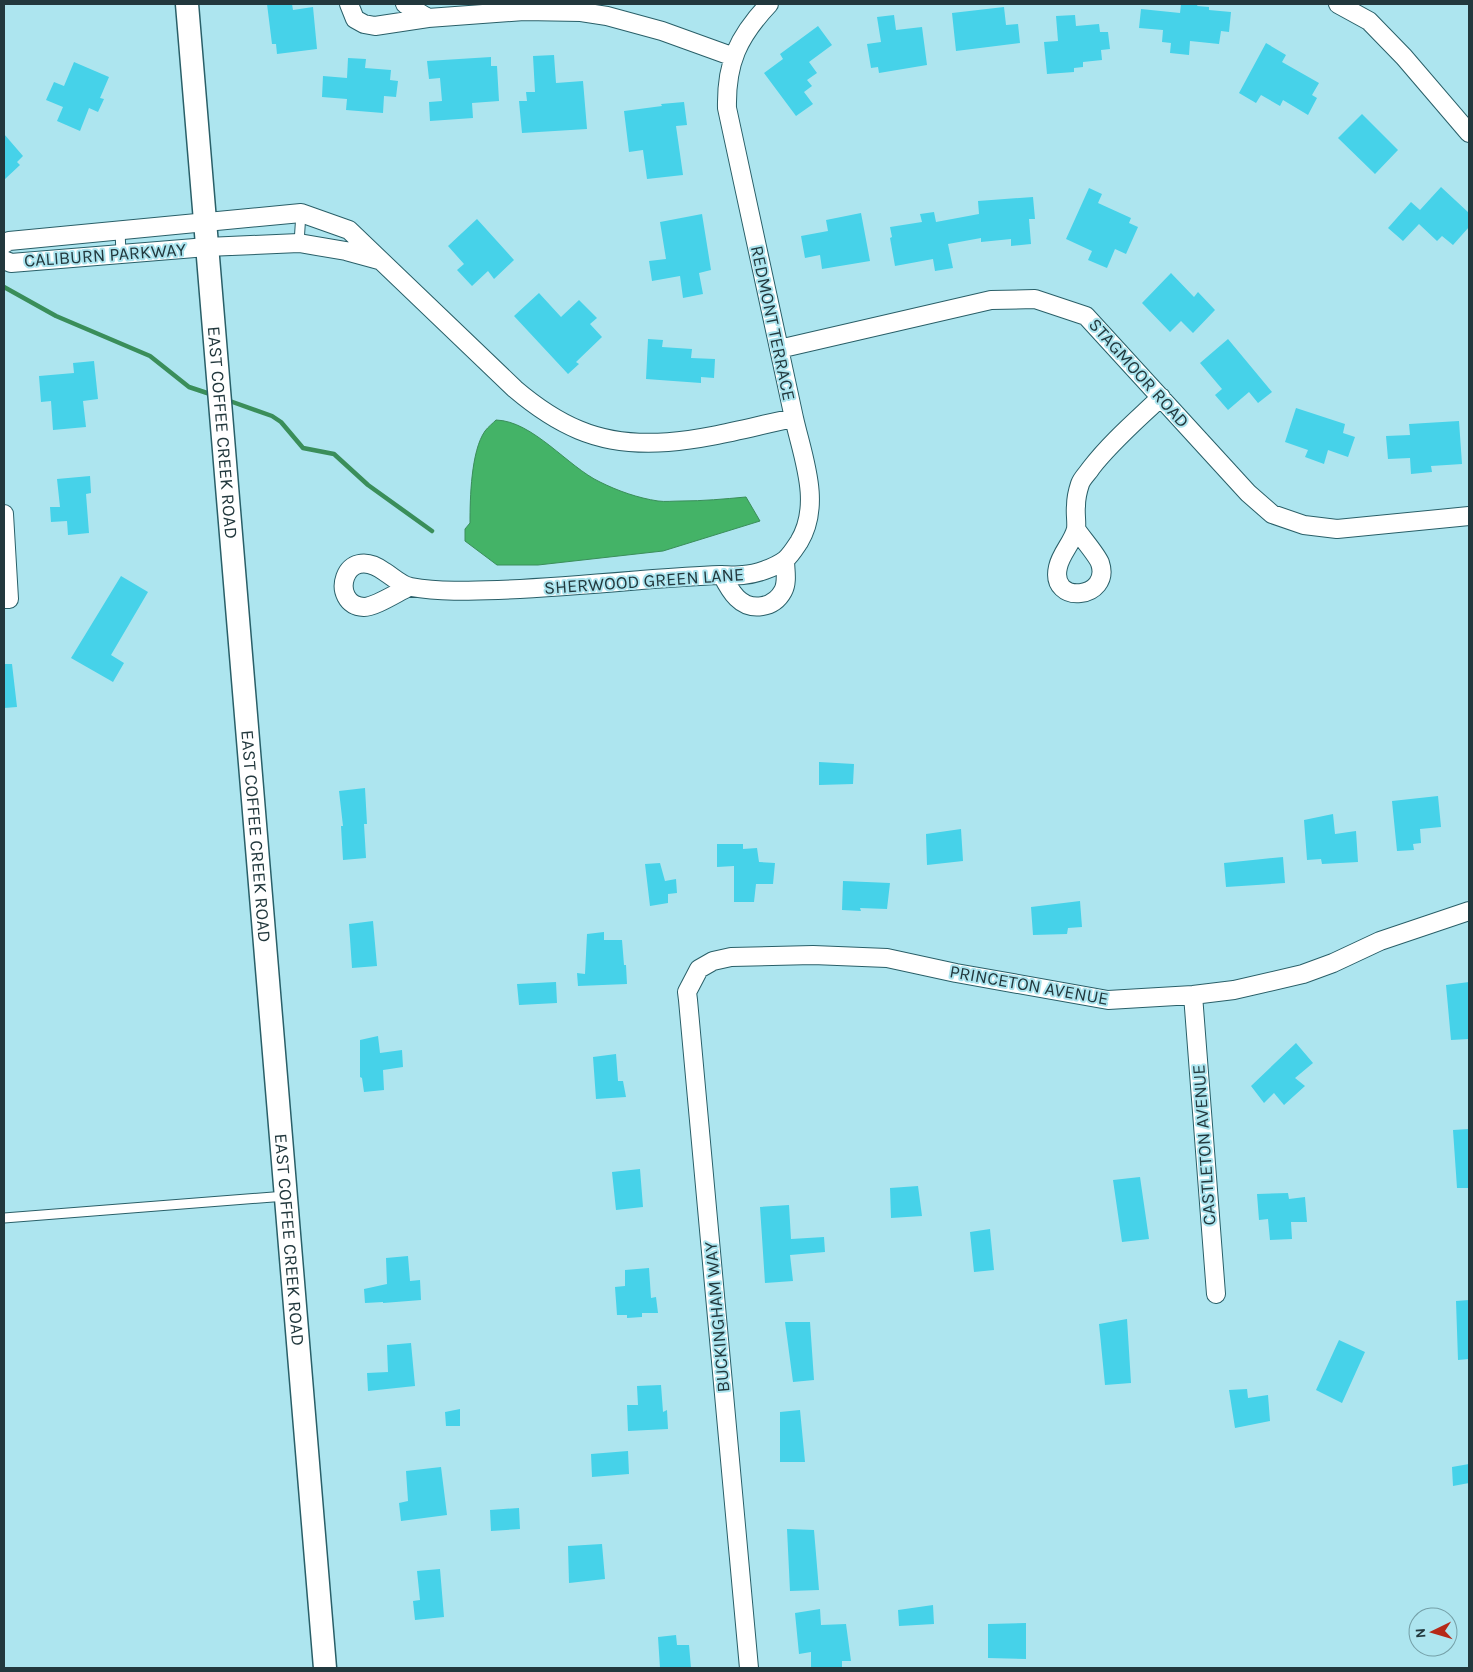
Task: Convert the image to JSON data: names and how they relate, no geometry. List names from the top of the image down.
{
  "streets": {
    "street": [
      "CALIBURN PARKWAY",
      "REDMONT TERRACE",
      "STAGMOOR ROAD",
      "EAST COFFEE CREEK ROAD",
      "SHERWOOD GREEN LANE",
      "PRINCETON AVENUE",
      "CASTLETON AVENUE",
      "BUCKINGHAM WAY"
    ]
  },
  "crossings": [
    ["CALIBURN PARKWAY", "REDMONT TERRACE"],
    ["CALIBURN PARKWAY", "EAST COFFEE CREEK ROAD"],
    ["REDMONT TERRACE", "STAGMOOR ROAD"],
    ["REDMONT TERRACE", "EAST COFFEE CREEK ROAD"],
    ["PRINCETON AVENUE", "CASTLETON AVENUE"],
    ["PRINCETON AVENUE", "BUCKINGHAM WAY"]
  ],
  "north": "left"
}
